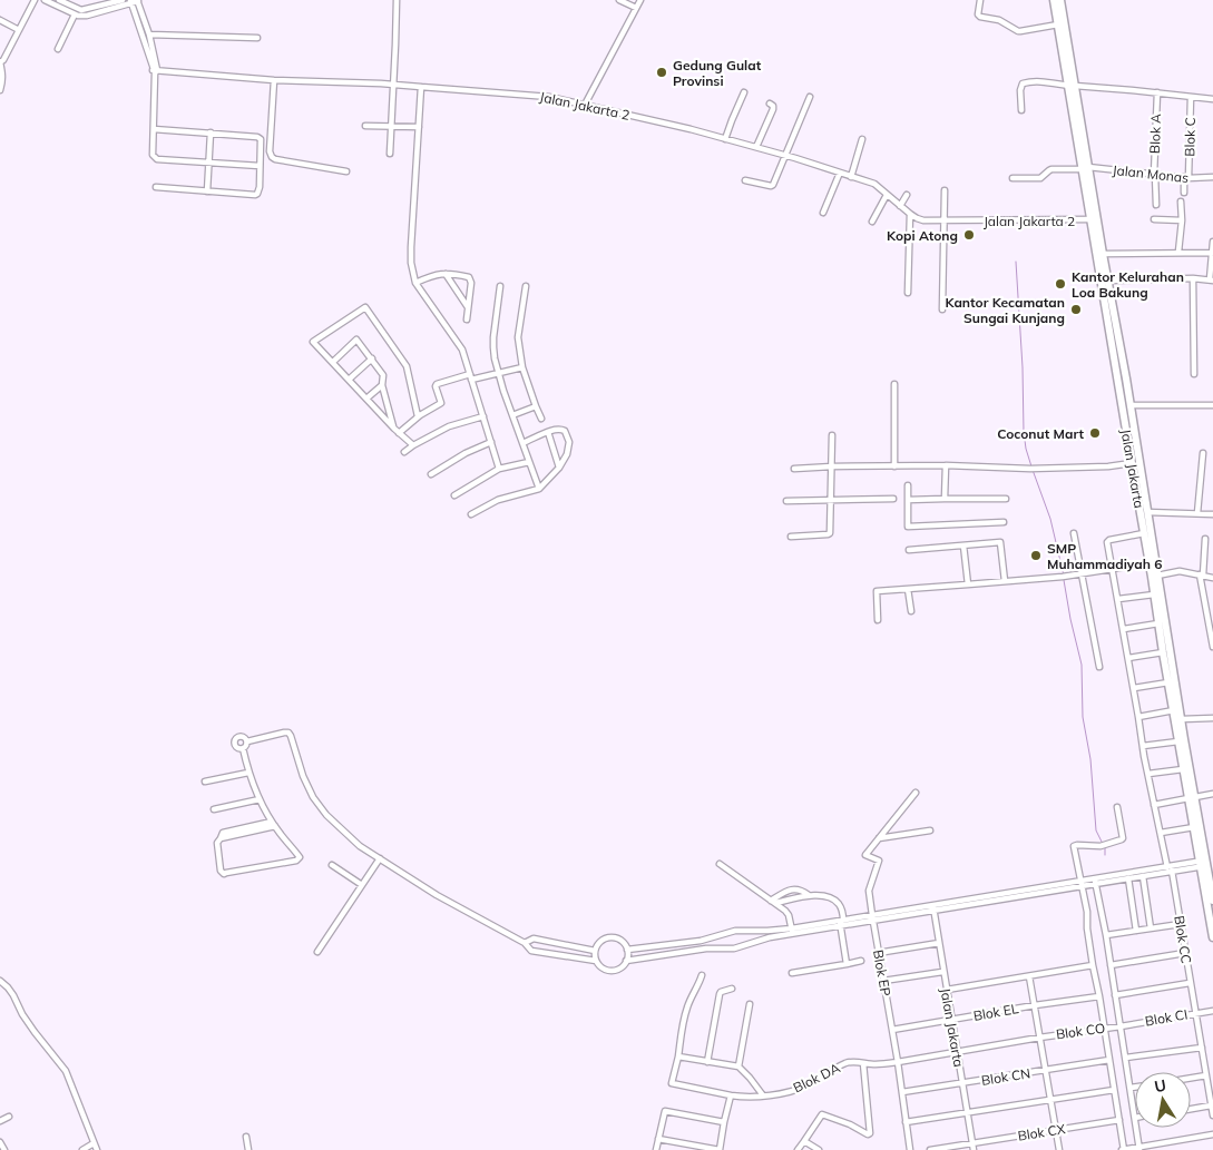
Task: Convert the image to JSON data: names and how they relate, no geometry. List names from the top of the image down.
{
  "streets": {
    "main road": ["Jalan Jakarta"],
    "street": [
      "Jalan Jakarta 2",
      "Blok A",
      "Blok C",
      "Jalan Monas",
      "Blok CC",
      "Blok EP",
      "Blok EL",
      "Blok CI",
      "Blok CO",
      "Blok CN",
      "Blok DA",
      "Blok CX"
    ]
  },
  "crossings": [
    ["Jalan Jakarta 2", "Jalan Jakarta"],
    ["Blok A", "Jalan Monas"],
    ["Blok C", "Jalan Monas"],
    ["Jalan Monas", "Jalan Jakarta"],
    ["Jalan Jakarta", "Blok CC"],
    ["Jalan Jakarta", "Blok EL"],
    ["Jalan Jakarta", "Blok CO"],
    ["Jalan Jakarta", "Blok CN"],
    ["Jalan Jakarta", "Blok DA"],
    ["Jalan Jakarta", "Blok CX"],
    ["Blok CC", "Blok CI"],
    ["Blok EP", "Blok EL"],
    ["Blok EP", "Blok CN"],
    ["Blok EP", "Blok DA"],
    ["Blok CI", "Blok CO"],
    ["Blok CO", "Blok DA"]
  ],
  "places": [
    "Gedung Gulat Provinsi",
    "Kopi Atong",
    "Kantor Kelurahan Loa Bakung",
    "Kantor Kecamatan Sungai Kunjang",
    "Coconut Mart",
    "SMP Muhammadiyah 6"
  ],
  "north": "top"
}
